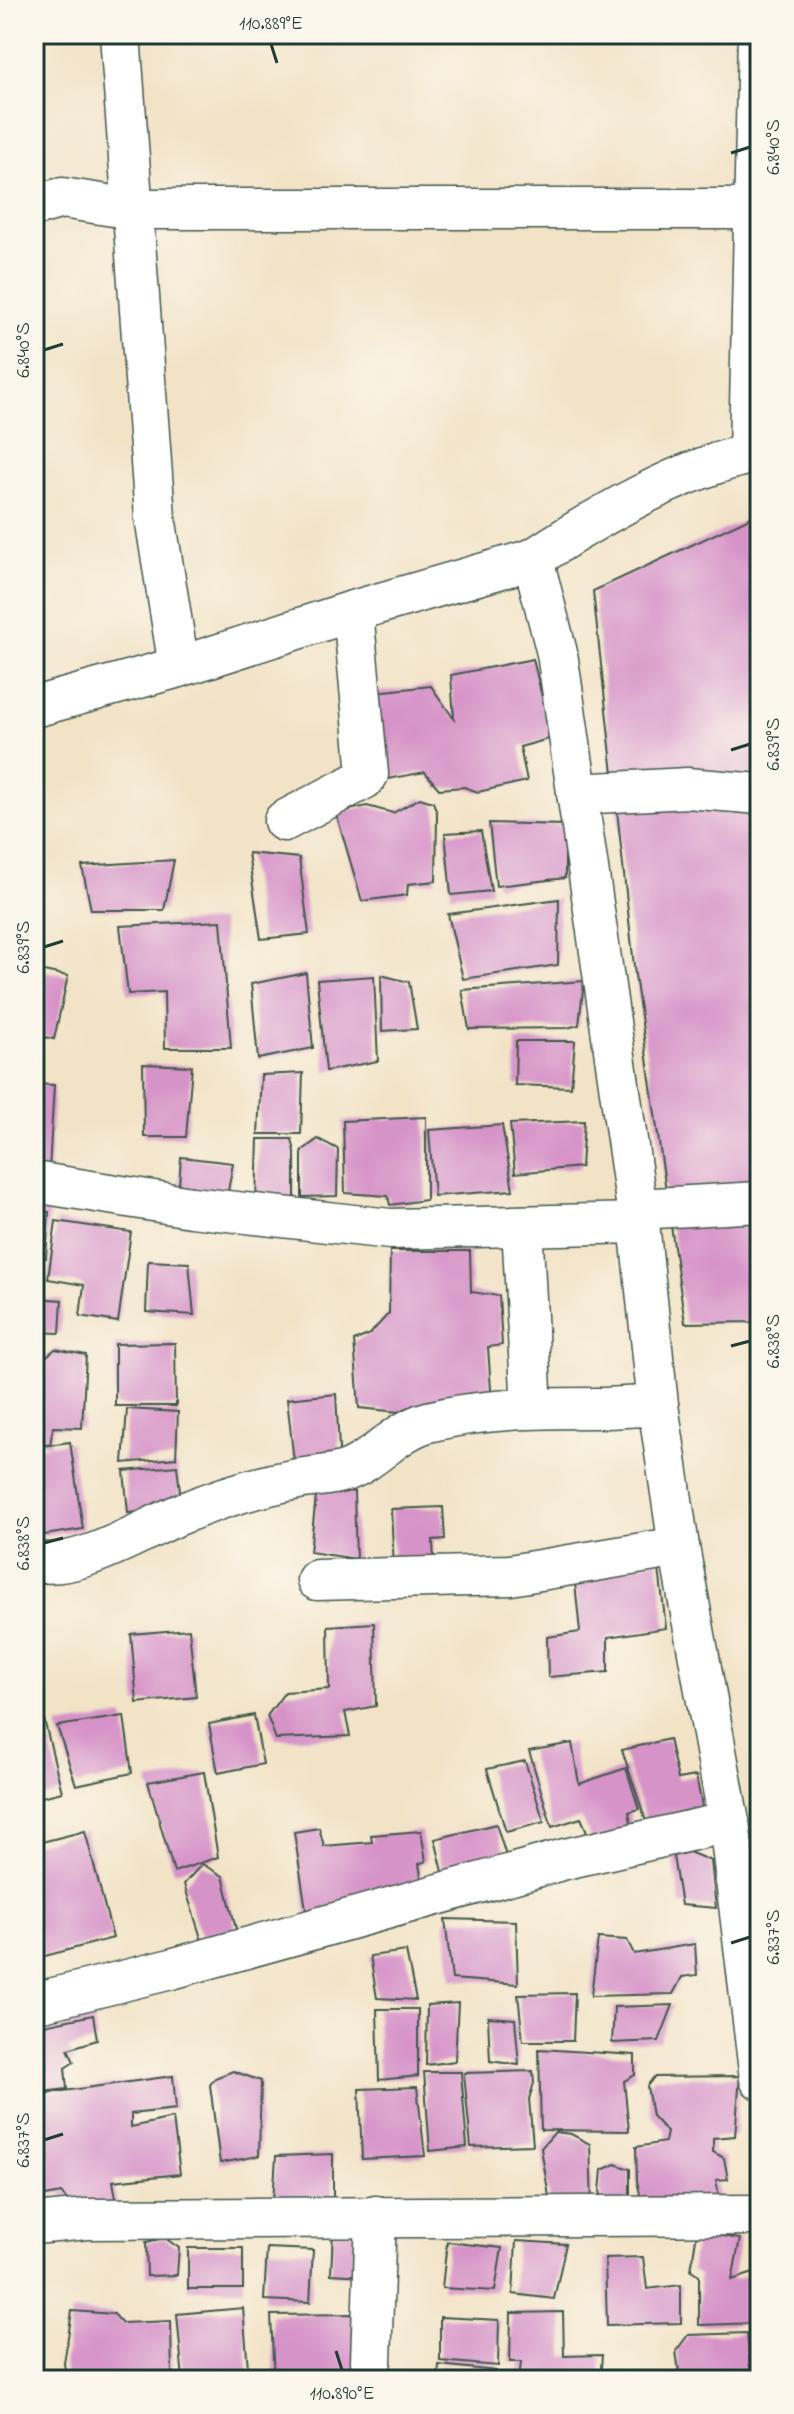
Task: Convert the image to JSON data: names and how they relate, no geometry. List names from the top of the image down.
{
  "coordinates": [
    "110.889°E",
    "6.840°S",
    "6.839°S",
    "6.838°S",
    "6.837°S",
    "110.890°E"
  ]
}
